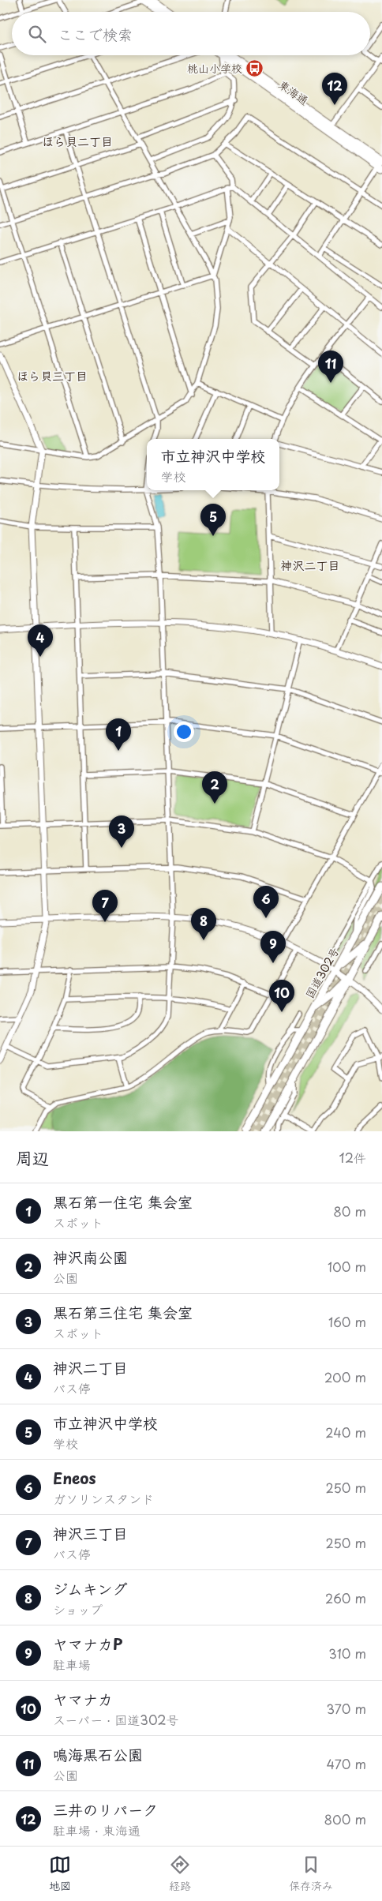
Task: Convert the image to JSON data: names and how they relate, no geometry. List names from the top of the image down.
{
  "streets": {
    "main road": ["東海通", "国道302号"]
  },
  "districts": ["ほら貝二丁目", "ほら貝三丁目", "神沢二丁目"],
  "places": {
    "bus stop": ["桃山小学校"]
  },
  "page": {
    "search": "ここで検索",
    "pins": [
      "12",
      "11",
      "5",
      "4",
      "1",
      "2",
      "3",
      "6",
      "7",
      "8",
      "9",
      "10"
    ],
    "popup": ["市立神沢中学校", "学校"],
    "heading": ["周辺", "12件"],
    "list": [
      {
        "mark": "1",
        "name": "黒石第一住宅 集会室",
        "note": "スポット",
        "value": "80 m"
      },
      {
        "mark": "2",
        "name": "神沢南公園",
        "note": "公園",
        "value": "100 m"
      },
      {
        "mark": "3",
        "name": "黒石第三住宅 集会室",
        "note": "スポット",
        "value": "160 m"
      },
      {
        "mark": "4",
        "name": "神沢二丁目",
        "note": "バス停",
        "value": "200 m"
      },
      {
        "mark": "5",
        "name": "市立神沢中学校",
        "note": "学校",
        "value": "240 m"
      },
      {
        "mark": "6",
        "name": "Eneos",
        "note": "ガソリンスタンド",
        "value": "250 m"
      },
      {
        "mark": "7",
        "name": "神沢三丁目",
        "note": "バス停",
        "value": "250 m"
      },
      {
        "mark": "8",
        "name": "ジムキング",
        "note": "ショップ",
        "value": "260 m"
      },
      {
        "mark": "9",
        "name": "ヤマナカP",
        "note": "駐車場",
        "value": "310 m"
      },
      {
        "mark": "10",
        "name": "ヤマナカ",
        "note": "スーパー · 国道302号",
        "value": "370 m"
      },
      {
        "mark": "11",
        "name": "鳴海黒石公園",
        "note": "公園",
        "value": "470 m"
      },
      {
        "mark": "12",
        "name": "三井のリパーク",
        "note": "駐車場 · 東海通",
        "value": "800 m"
      }
    ],
    "nav": ["地図", "経路", "保存済み"]
  }
}
